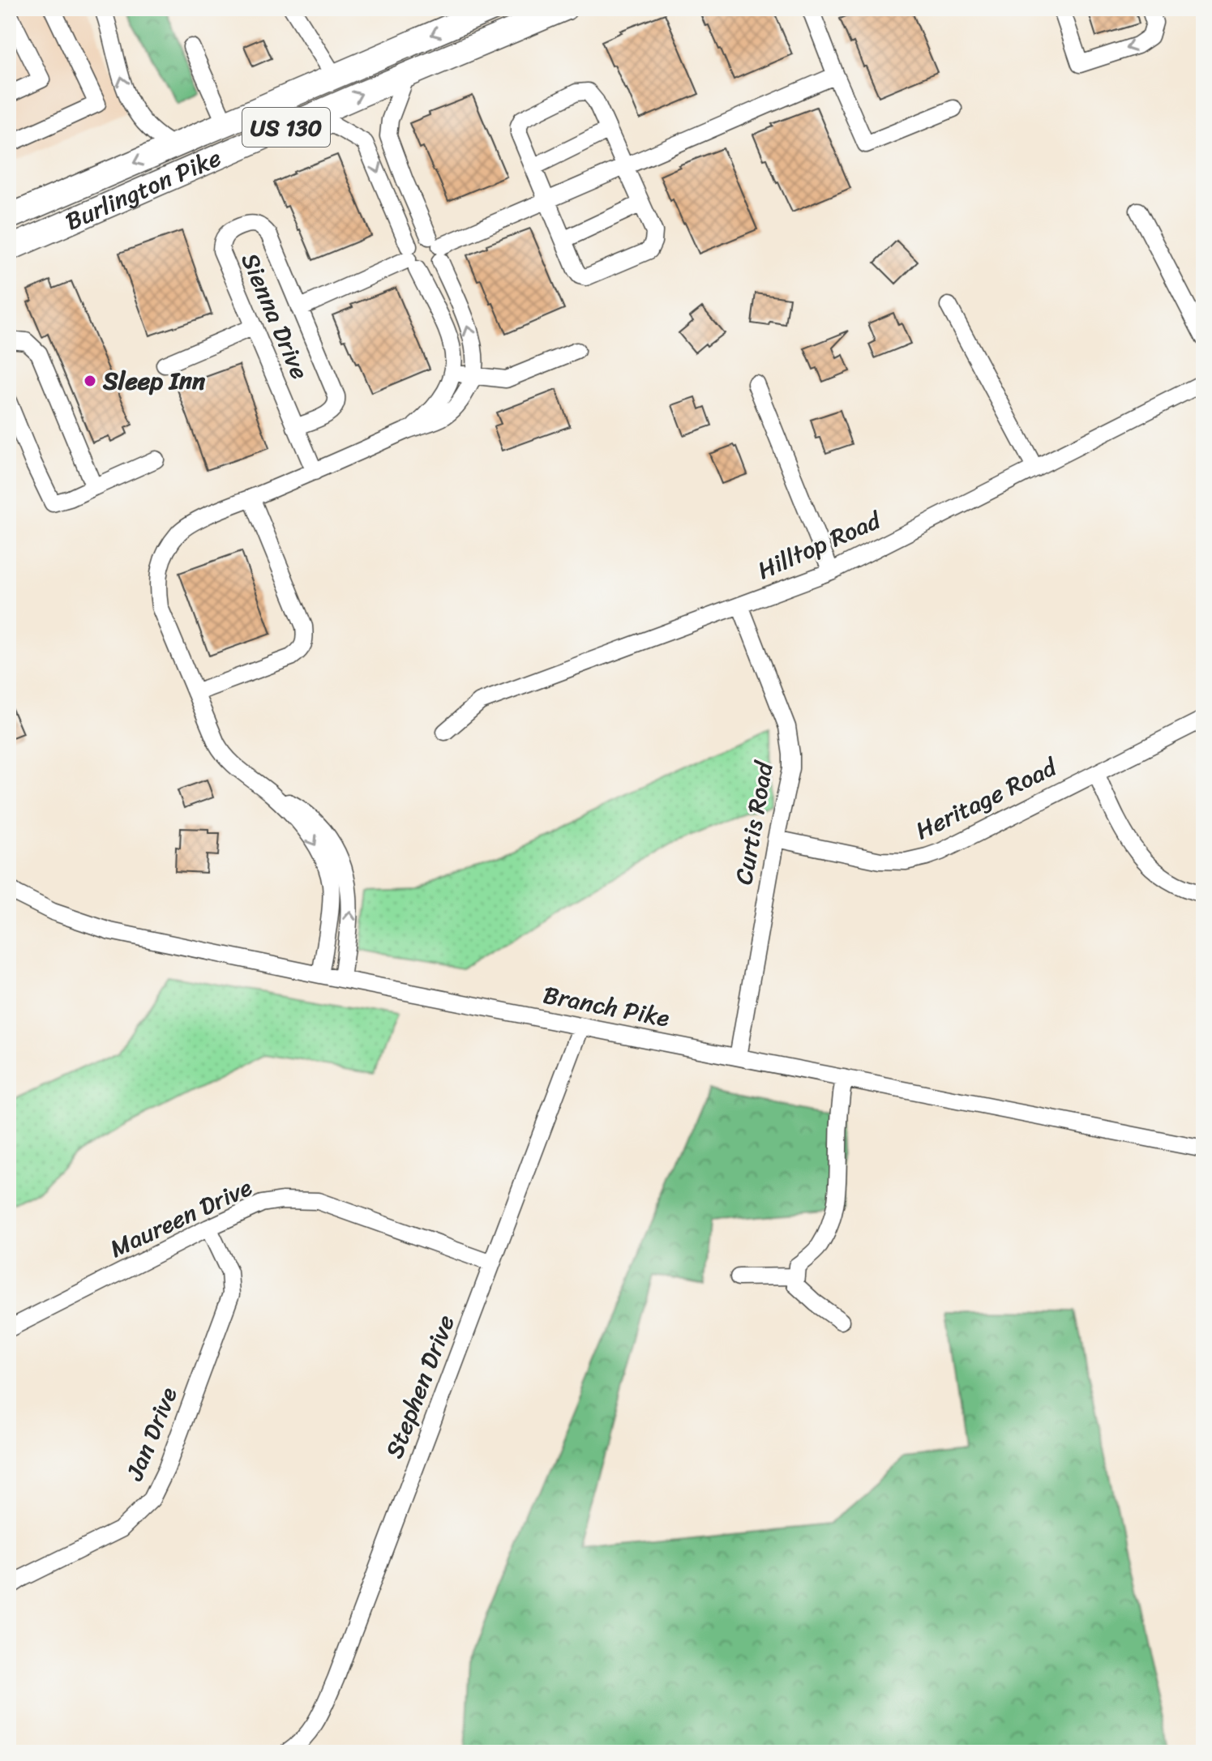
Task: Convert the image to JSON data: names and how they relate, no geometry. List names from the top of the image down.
{
  "streets": {
    "highway": ["US 130", "Burlington Pike"],
    "street": [
      "Sienna Drive",
      "Hilltop Road",
      "Heritage Road",
      "Curtis Road",
      "Branch Pike",
      "Maureen Drive",
      "Stephen Drive",
      "Jan Drive"
    ]
  },
  "crossings": [
    ["Hilltop Road", "Curtis Road"],
    ["Heritage Road", "Curtis Road"],
    ["Curtis Road", "Branch Pike"],
    ["Branch Pike", "Stephen Drive"],
    ["Maureen Drive", "Stephen Drive"],
    ["Maureen Drive", "Jan Drive"]
  ],
  "places": ["Sleep Inn"]
}
